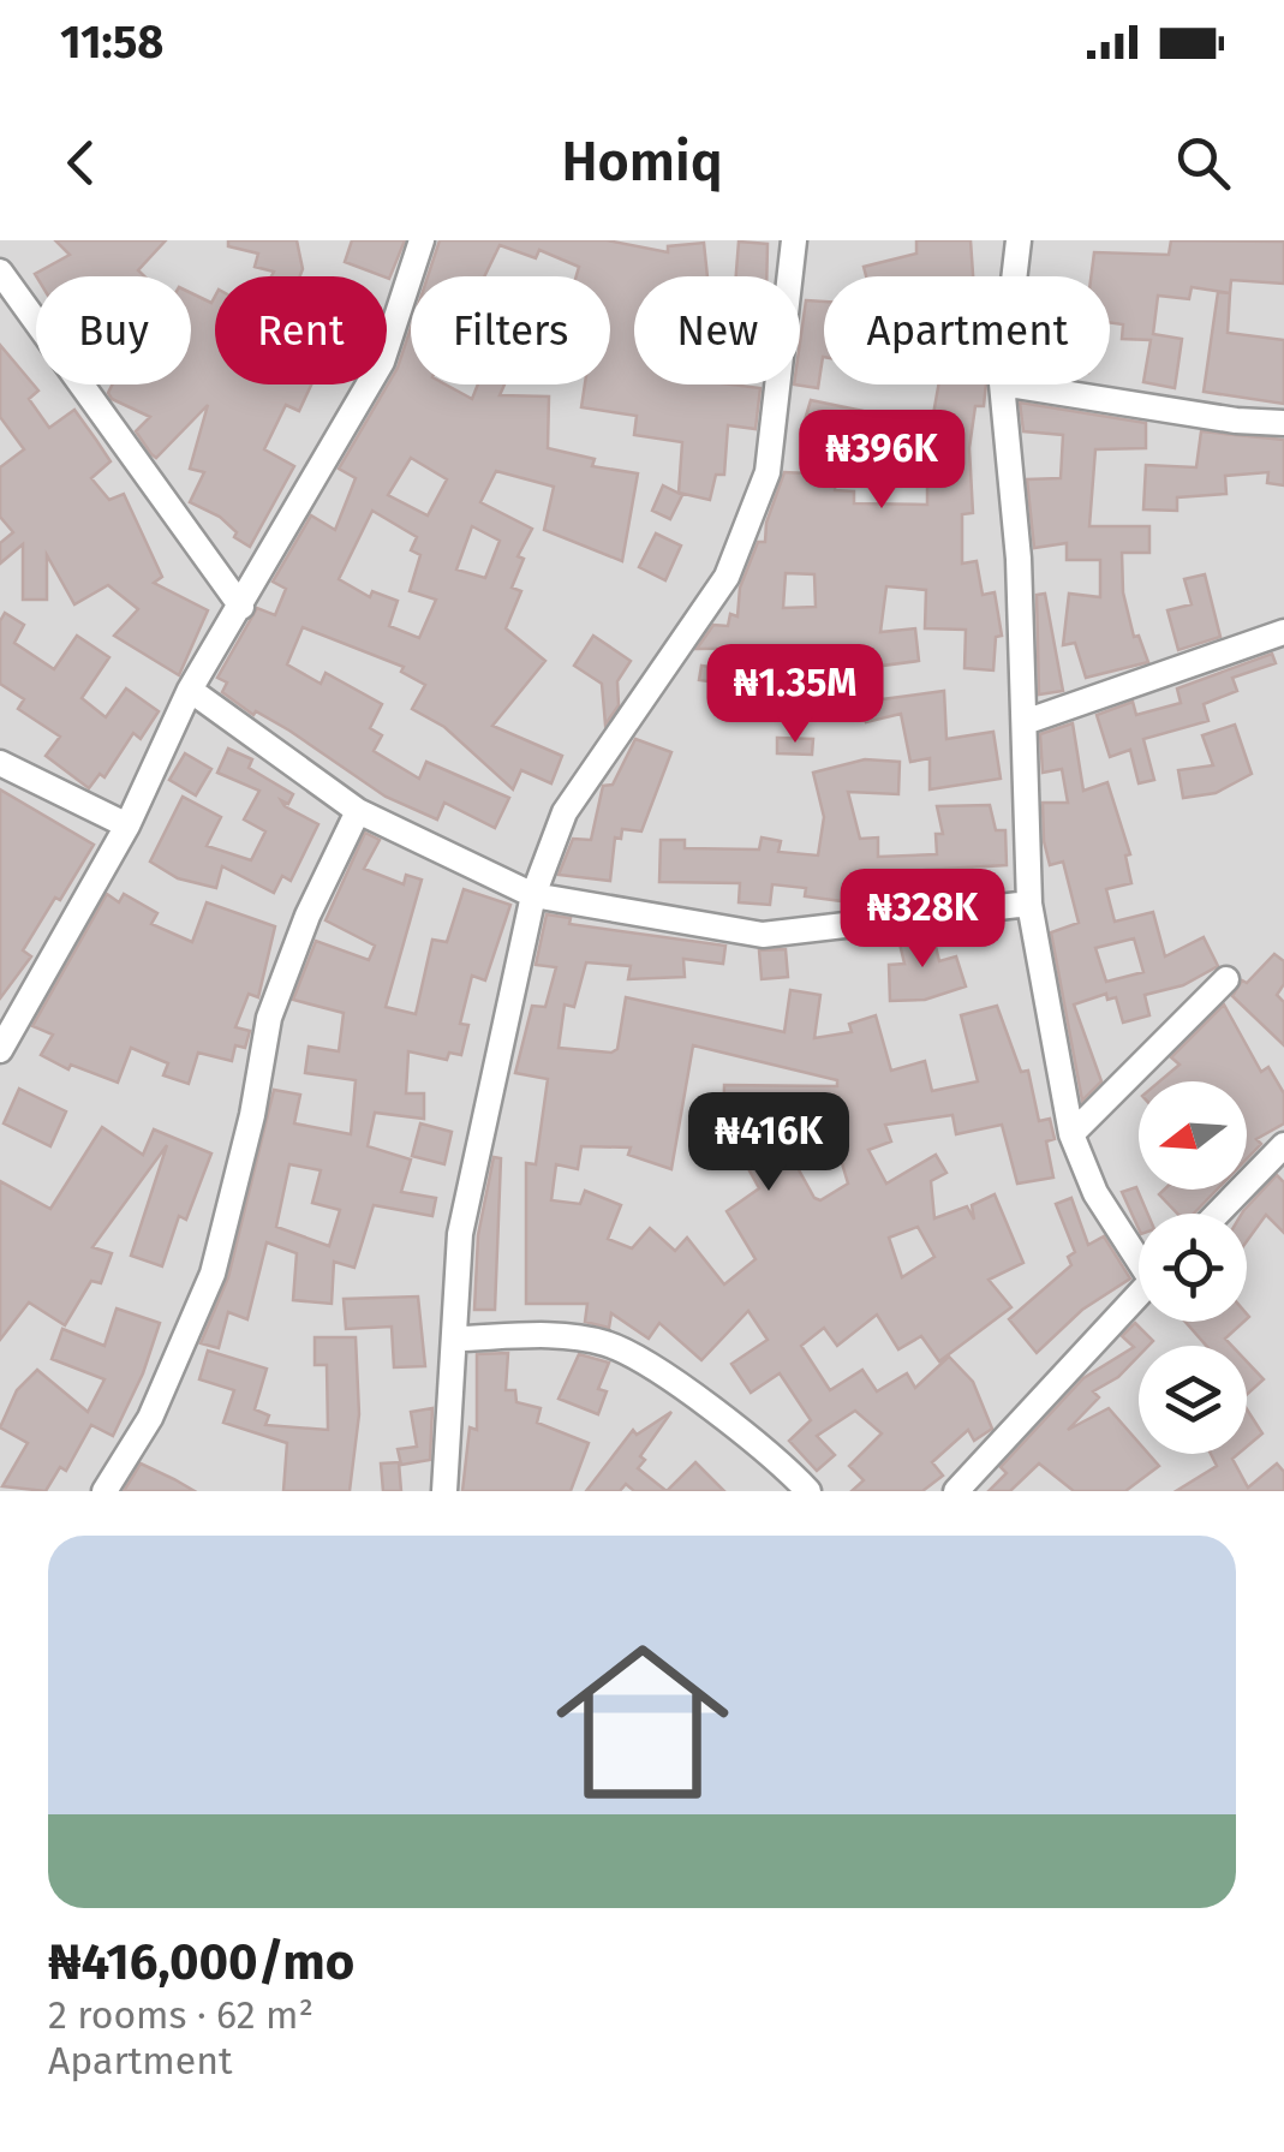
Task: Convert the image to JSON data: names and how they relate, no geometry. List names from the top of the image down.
{
  "north": "left",
  "page": {
    "status": "11:58",
    "header": "Homiq",
    "chip": [
      "Buy",
      "Rent",
      "Filters",
      "New",
      "Apartment"
    ],
    "price": [
      "₦396K",
      "₦1.35M",
      "₦328K",
      "₦416K"
    ],
    "list": [
      {
        "name": "₦416,000/mo",
        "note": "2 rooms · 62 m² · Apartment"
      }
    ]
  }
}
